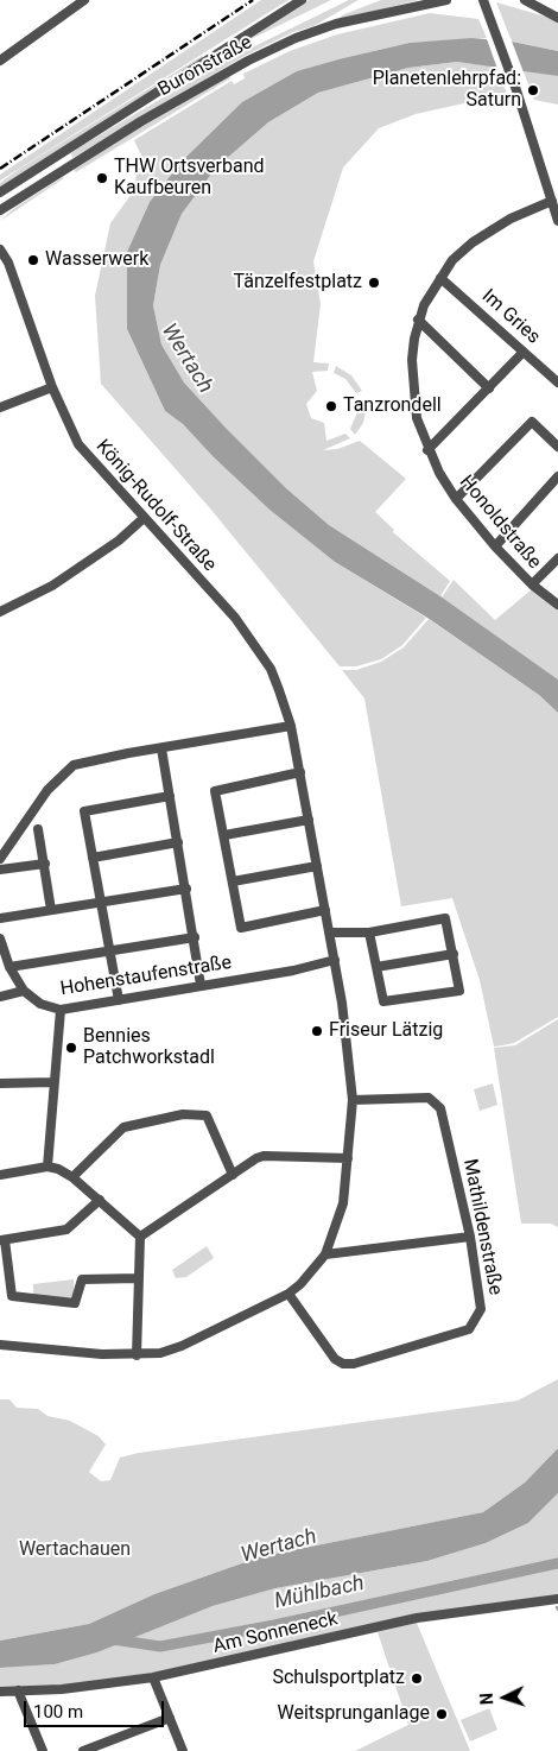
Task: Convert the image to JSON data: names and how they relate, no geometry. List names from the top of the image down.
{
  "streets": {
    "street": [
      "Buronstraße",
      "Im Gries",
      "König-Rudolf-Straße",
      "Honoldstraße",
      "Hohenstaufenstraße",
      "Mathildenstraße",
      "Am Sonneneck"
    ]
  },
  "crossings": [
    ["Im Gries", "Honoldstraße"],
    ["König-Rudolf-Straße", "Hohenstaufenstraße"],
    ["König-Rudolf-Straße", "Mathildenstraße"]
  ],
  "water": ["Wertach", "Mühlbach"],
  "parks": ["Wertachauen"],
  "places": [
    "Planetenlehrpfad: Saturn",
    "THW Ortsverband Kaufbeuren",
    "Wasserwerk",
    "Tänzelfestplatz",
    "Tanzrondell",
    "Friseur Lätzig",
    "Bennies Patchworkstadl",
    "Schulsportplatz",
    "Weitsprunganlage"
  ],
  "scale_bar": "100 m",
  "north": "left"
}
